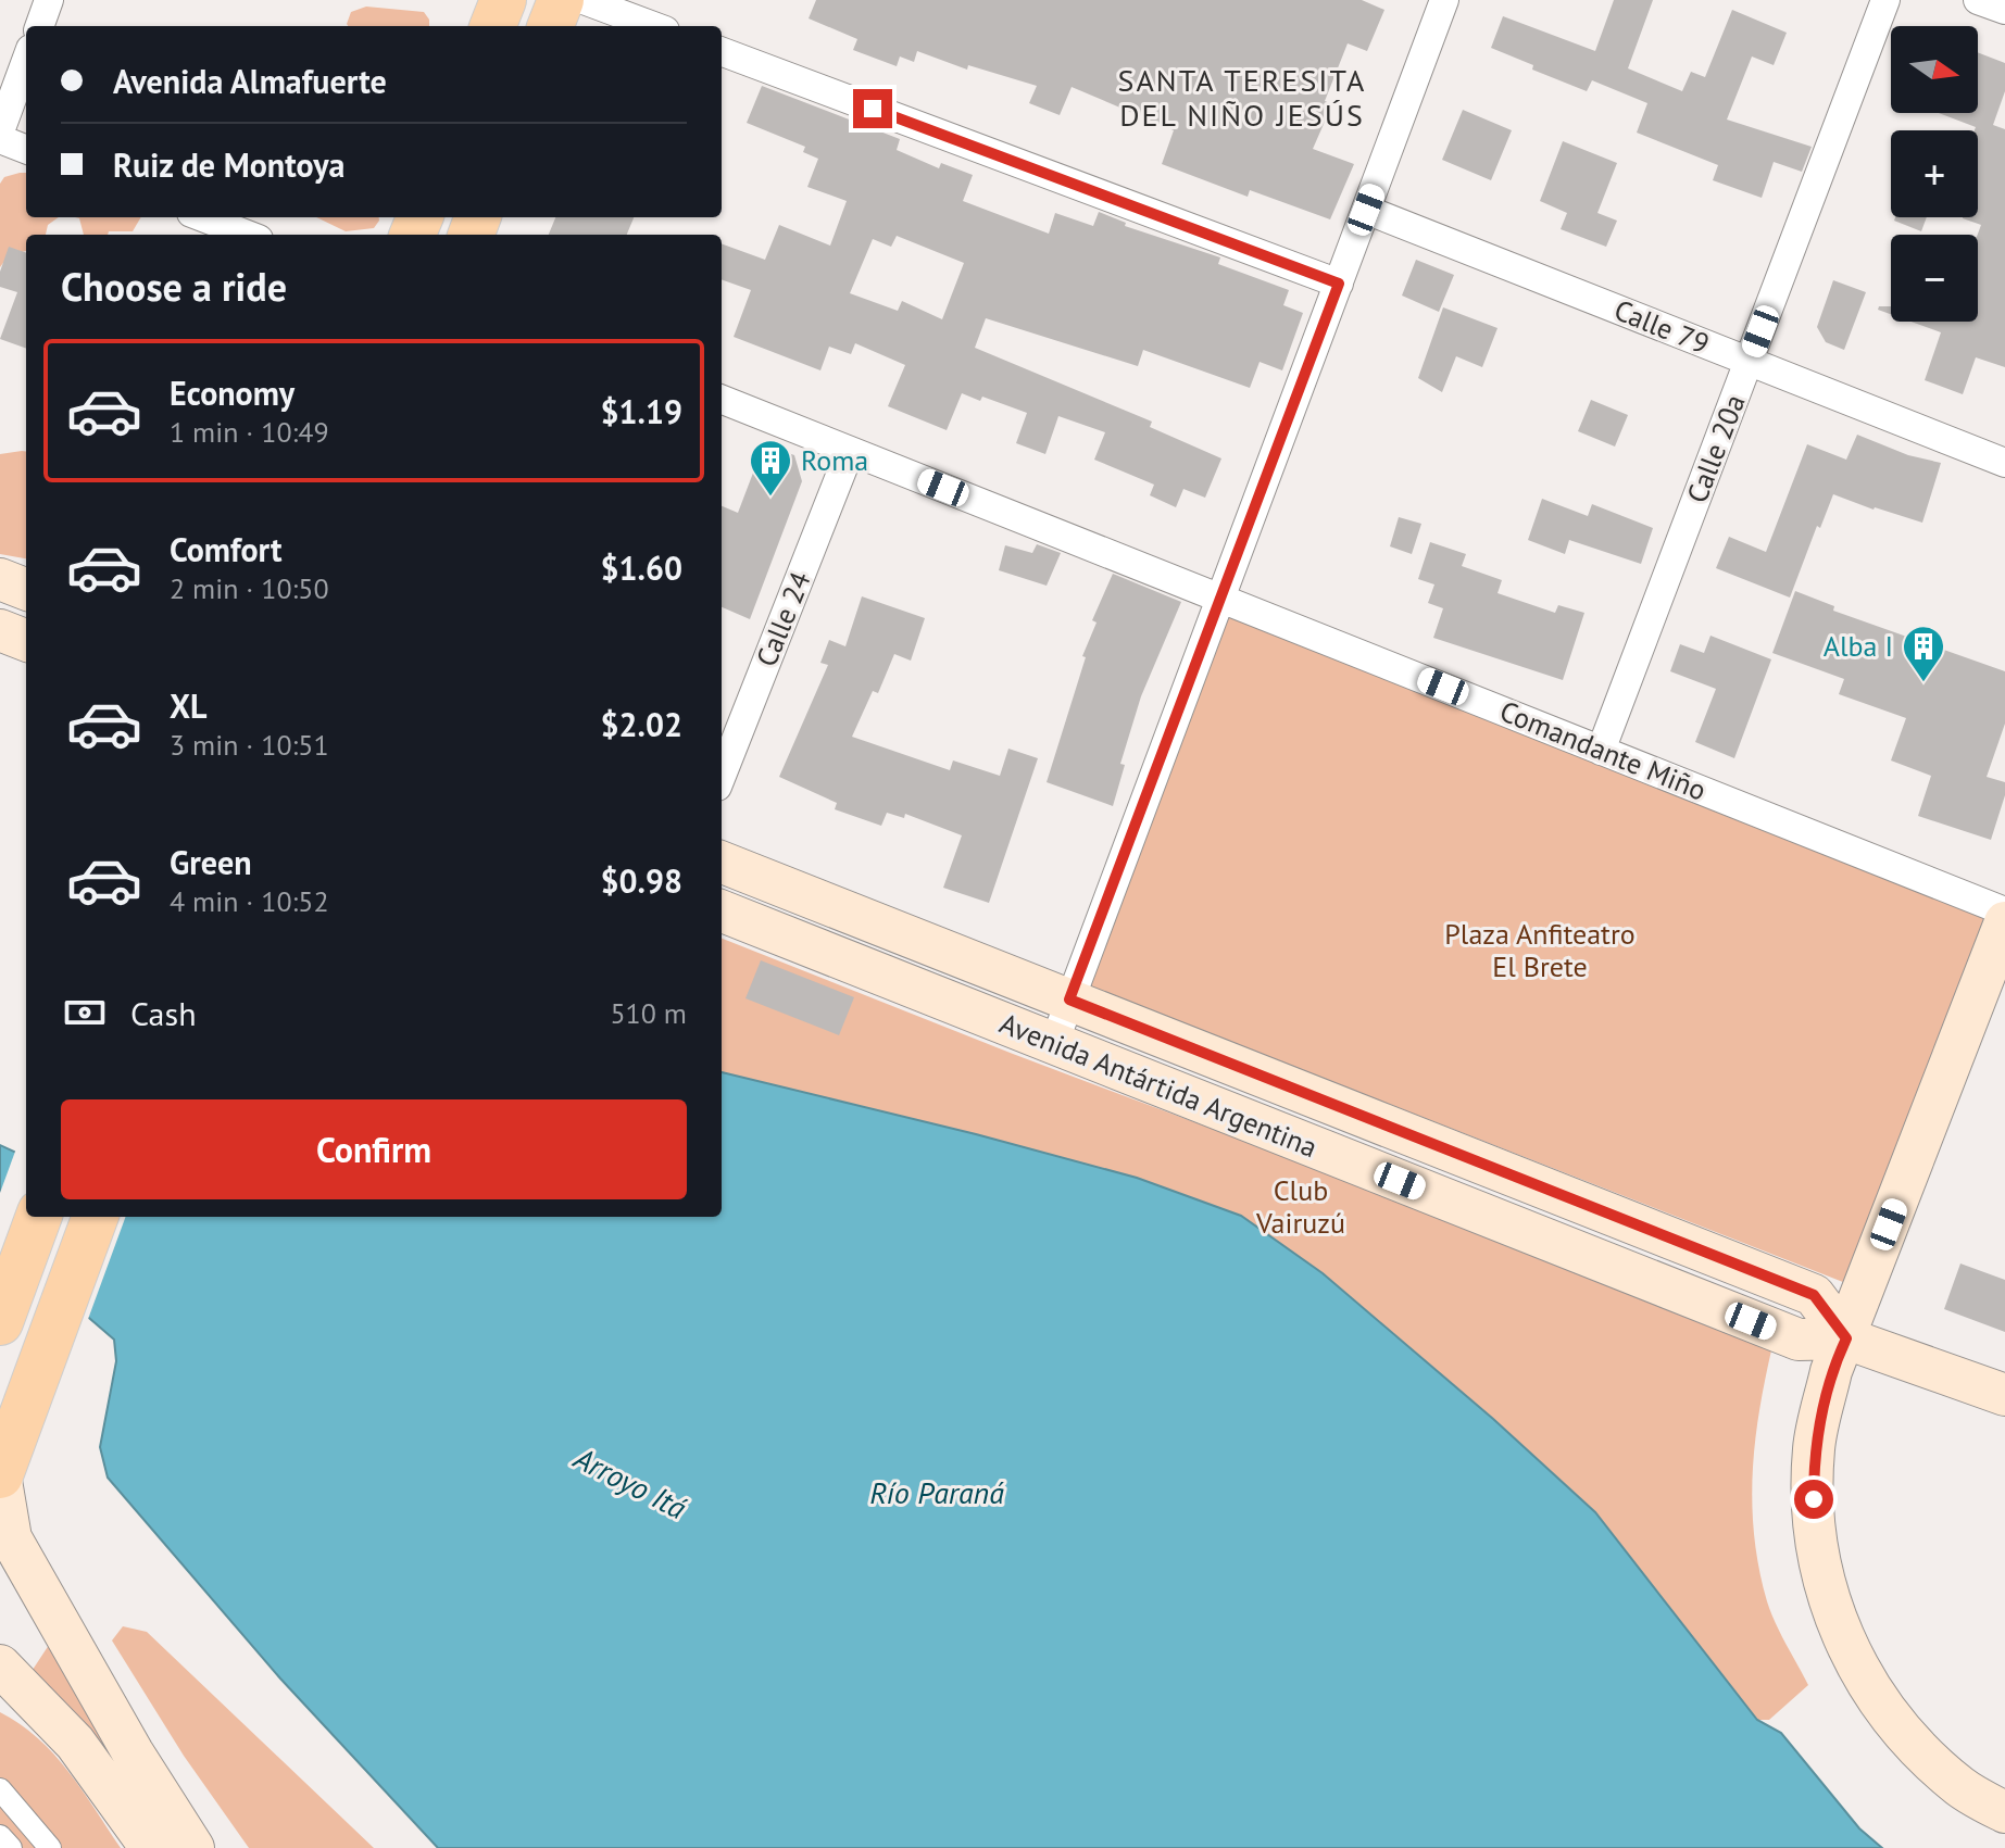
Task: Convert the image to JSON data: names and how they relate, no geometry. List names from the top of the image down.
{
  "streets": {
    "main road": ["Avenida Antártida Argentina"],
    "street": [
      "Calle 79",
      "Calle 20a",
      "Calle 24",
      "Comandante Miño"
    ]
  },
  "crossings": [
    ["Calle 79", "Calle 20a"],
    ["Calle 20a", "Comandante Miño"],
    ["Calle 24", "Comandante Miño"]
  ],
  "districts": ["SANTA TERESITA DEL NIÑO JESÚS"],
  "water": ["Arroyo Itá", "Río Paraná"],
  "parks": ["Plaza Anfiteatro El Brete", "Club Vairuzú"],
  "places": {
    "building": ["Roma", "Alba I"]
  },
  "north": "right",
  "page": {
    "map_buttons": ["+", "−"],
    "banner": ["Avenida Almafuerte", "Ruiz de Montoya"],
    "heading": "Choose a ride",
    "list": [
      {
        "name": "Economy",
        "note": "1 min · 10:49",
        "value": "$1.19"
      },
      {
        "name": "Comfort",
        "note": "2 min · 10:50",
        "value": "$1.60"
      },
      {
        "name": "XL",
        "note": "3 min · 10:51",
        "value": "$2.02"
      },
      {
        "name": "Green",
        "note": "4 min · 10:52",
        "value": "$0.98"
      }
    ],
    "pay": ["Cash", "510 m"],
    "buttons": "Confirm"
  }
}
